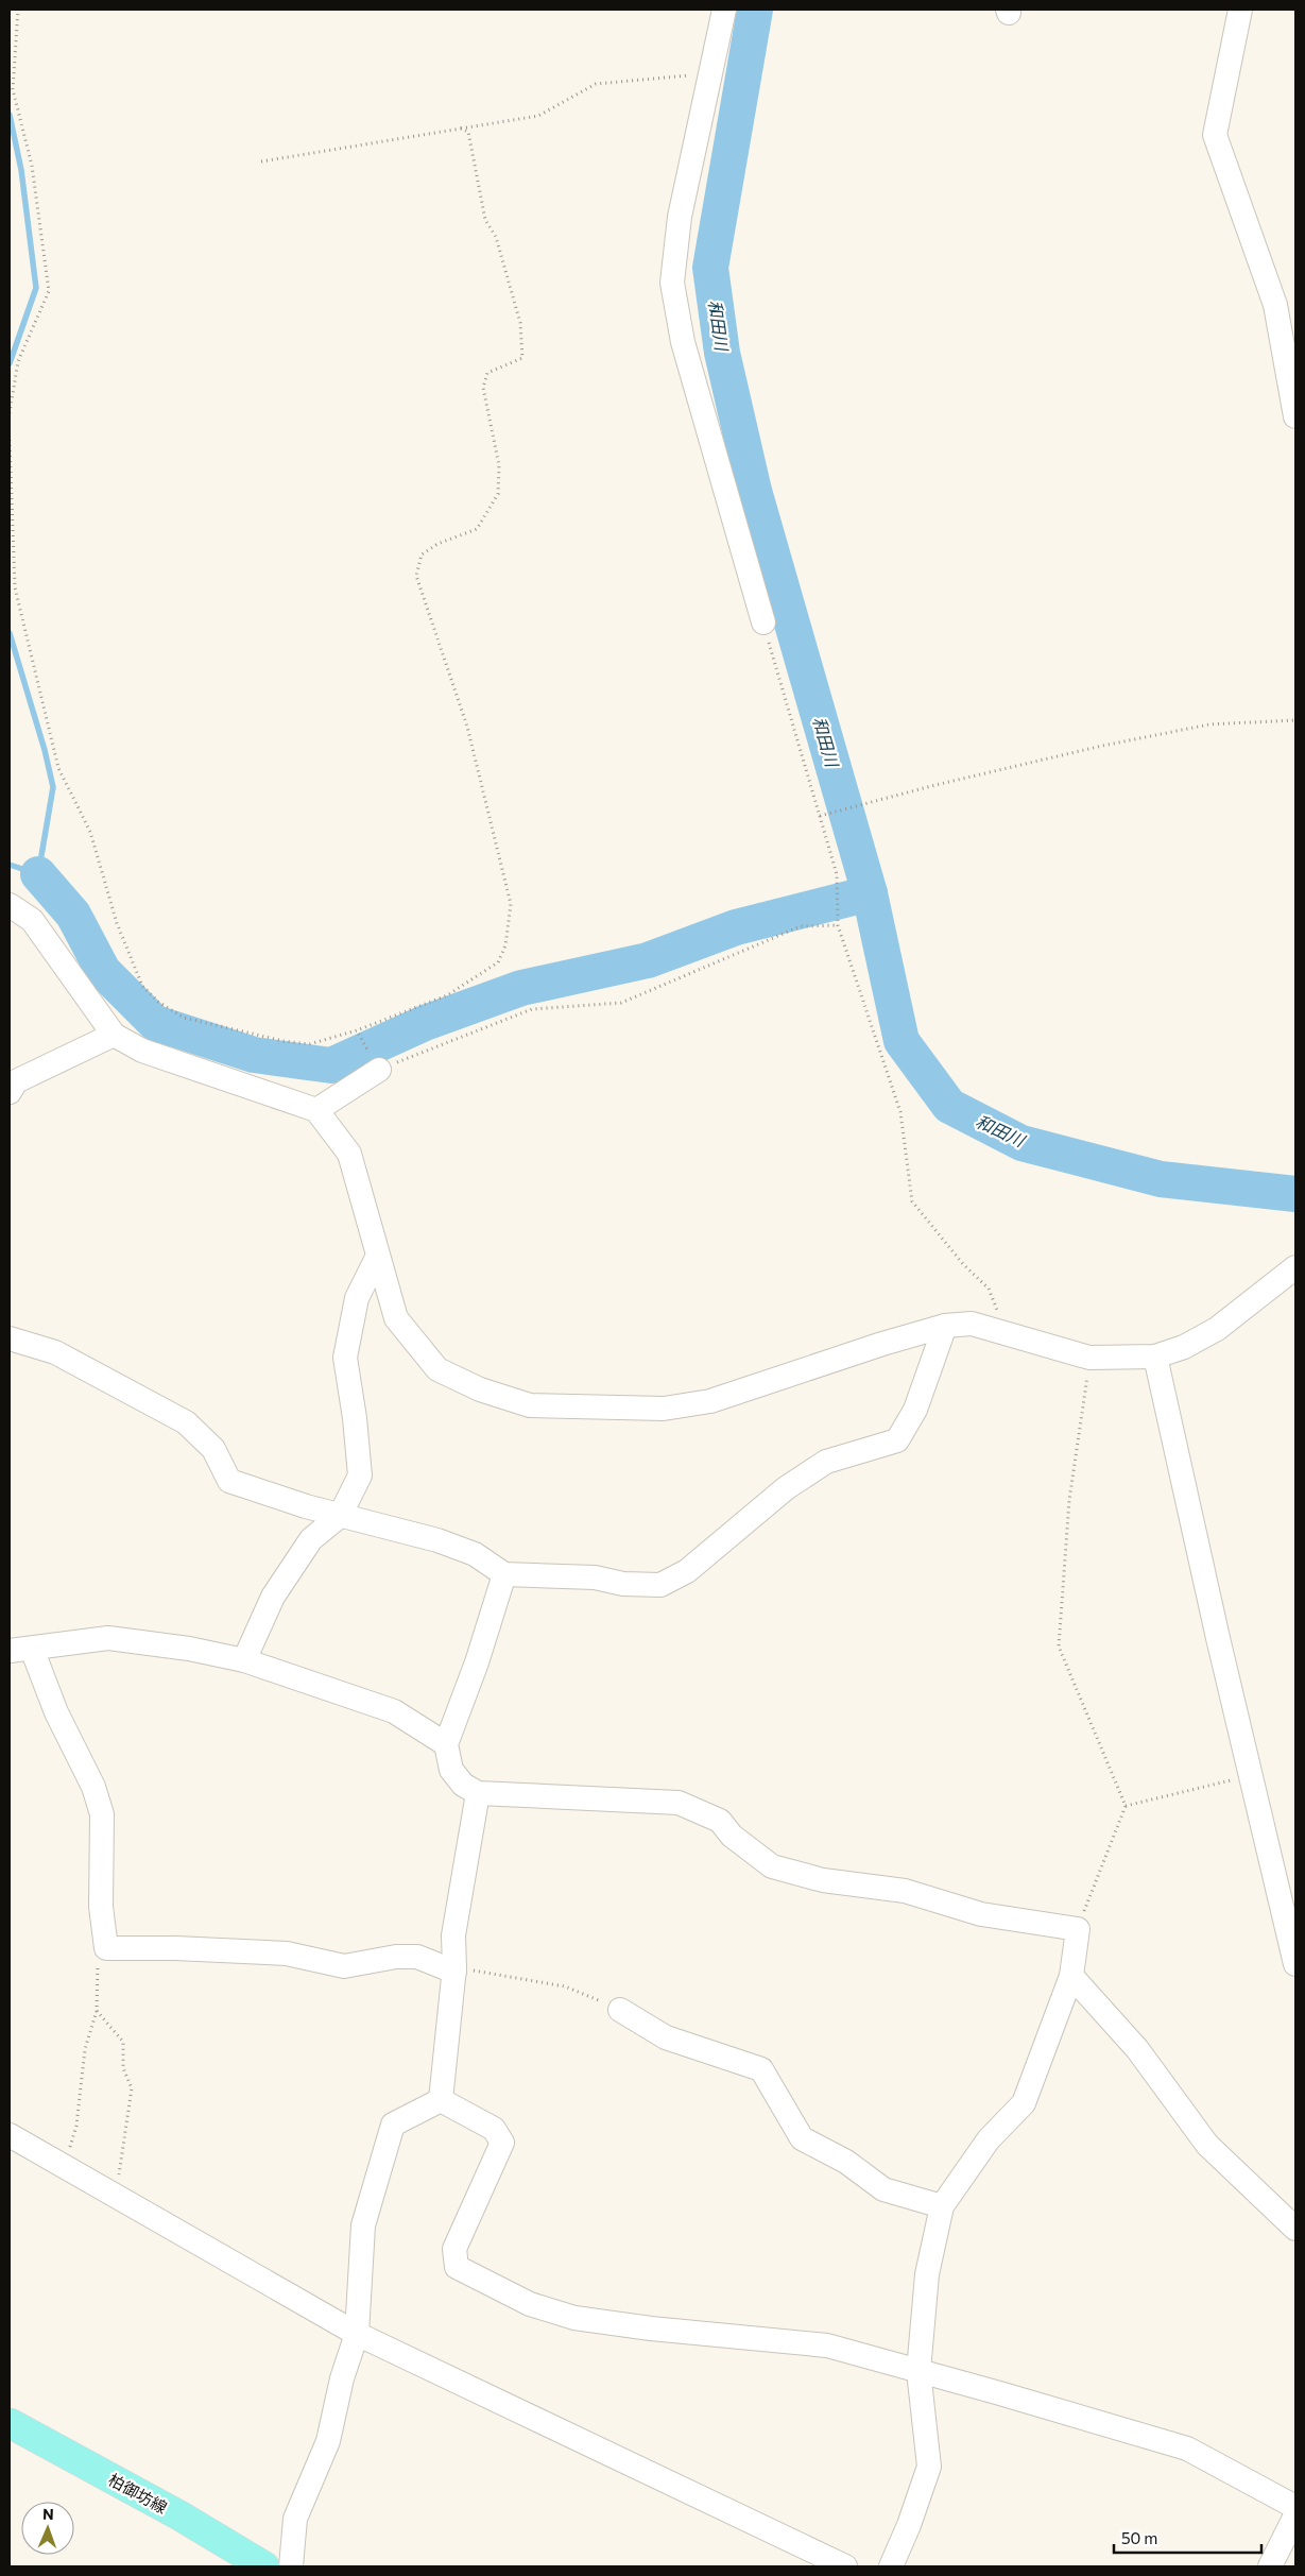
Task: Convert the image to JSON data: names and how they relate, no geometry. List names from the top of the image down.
{
  "streets": {
    "main road": ["柏御坊線"]
  },
  "water": ["和田川"],
  "scale_bar": "50 m",
  "north": "top"
}
